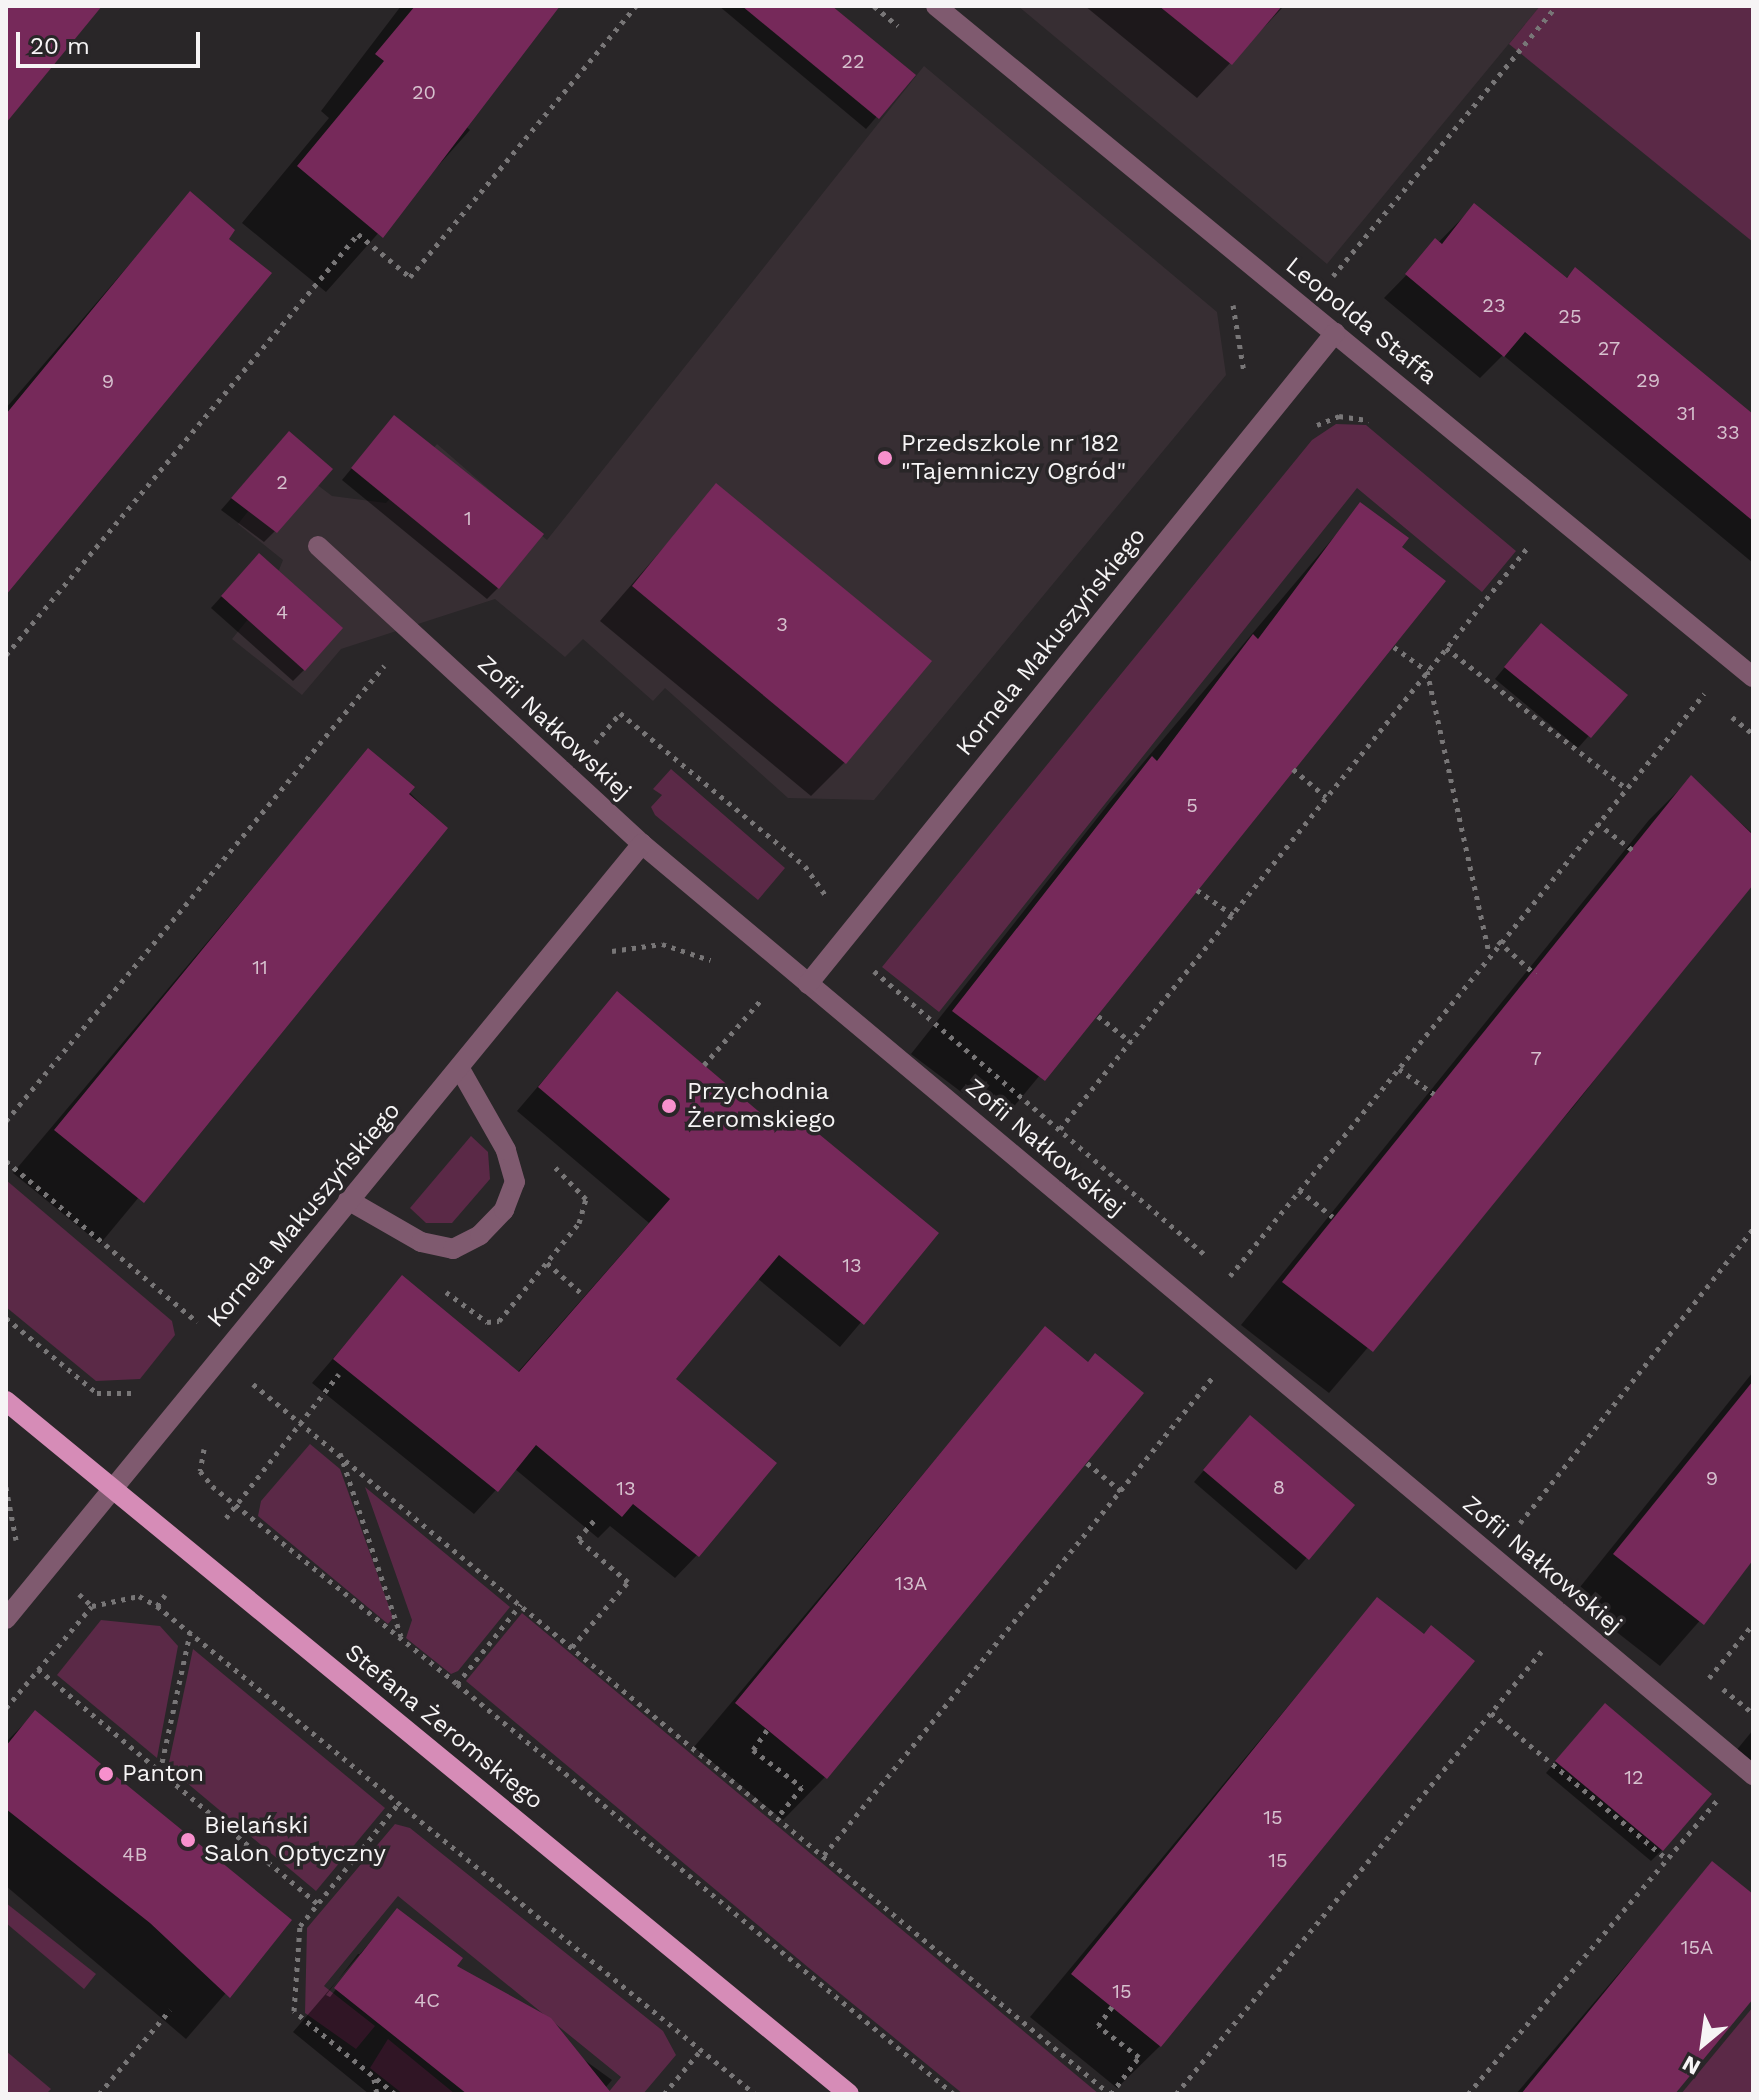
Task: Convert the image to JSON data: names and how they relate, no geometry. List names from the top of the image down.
{
  "streets": {
    "main road": ["Stefana Żeromskiego"],
    "street": ["Leopolda Staffa", "Kornela Makuszyńskiego", "Zofii Nałkowskiej"]
  },
  "crossings": [
    ["Leopolda Staffa", "Kornela Makuszyńskiego"],
    ["Kornela Makuszyńskiego", "Zofii Nałkowskiej"],
    ["Kornela Makuszyńskiego", "Stefana Żeromskiego"]
  ],
  "places": [
    "Przedszkole nr 182 \"Tajemniczy Ogród\"",
    "Przychodnia Żeromskiego",
    "Panton",
    "Bielański Salon Optyczny"
  ],
  "house_numbers": [
    "22",
    "20",
    "23",
    "25",
    "27",
    "29",
    "9",
    "31",
    "33",
    "2",
    "1",
    "4",
    "3",
    "5",
    "11",
    "7",
    "13",
    "9",
    "8",
    "13",
    "13A",
    "12",
    "15",
    "4B",
    "15",
    "15A",
    "15",
    "4C"
  ],
  "scale_bar": "20 m",
  "north": "bottom left"
}
